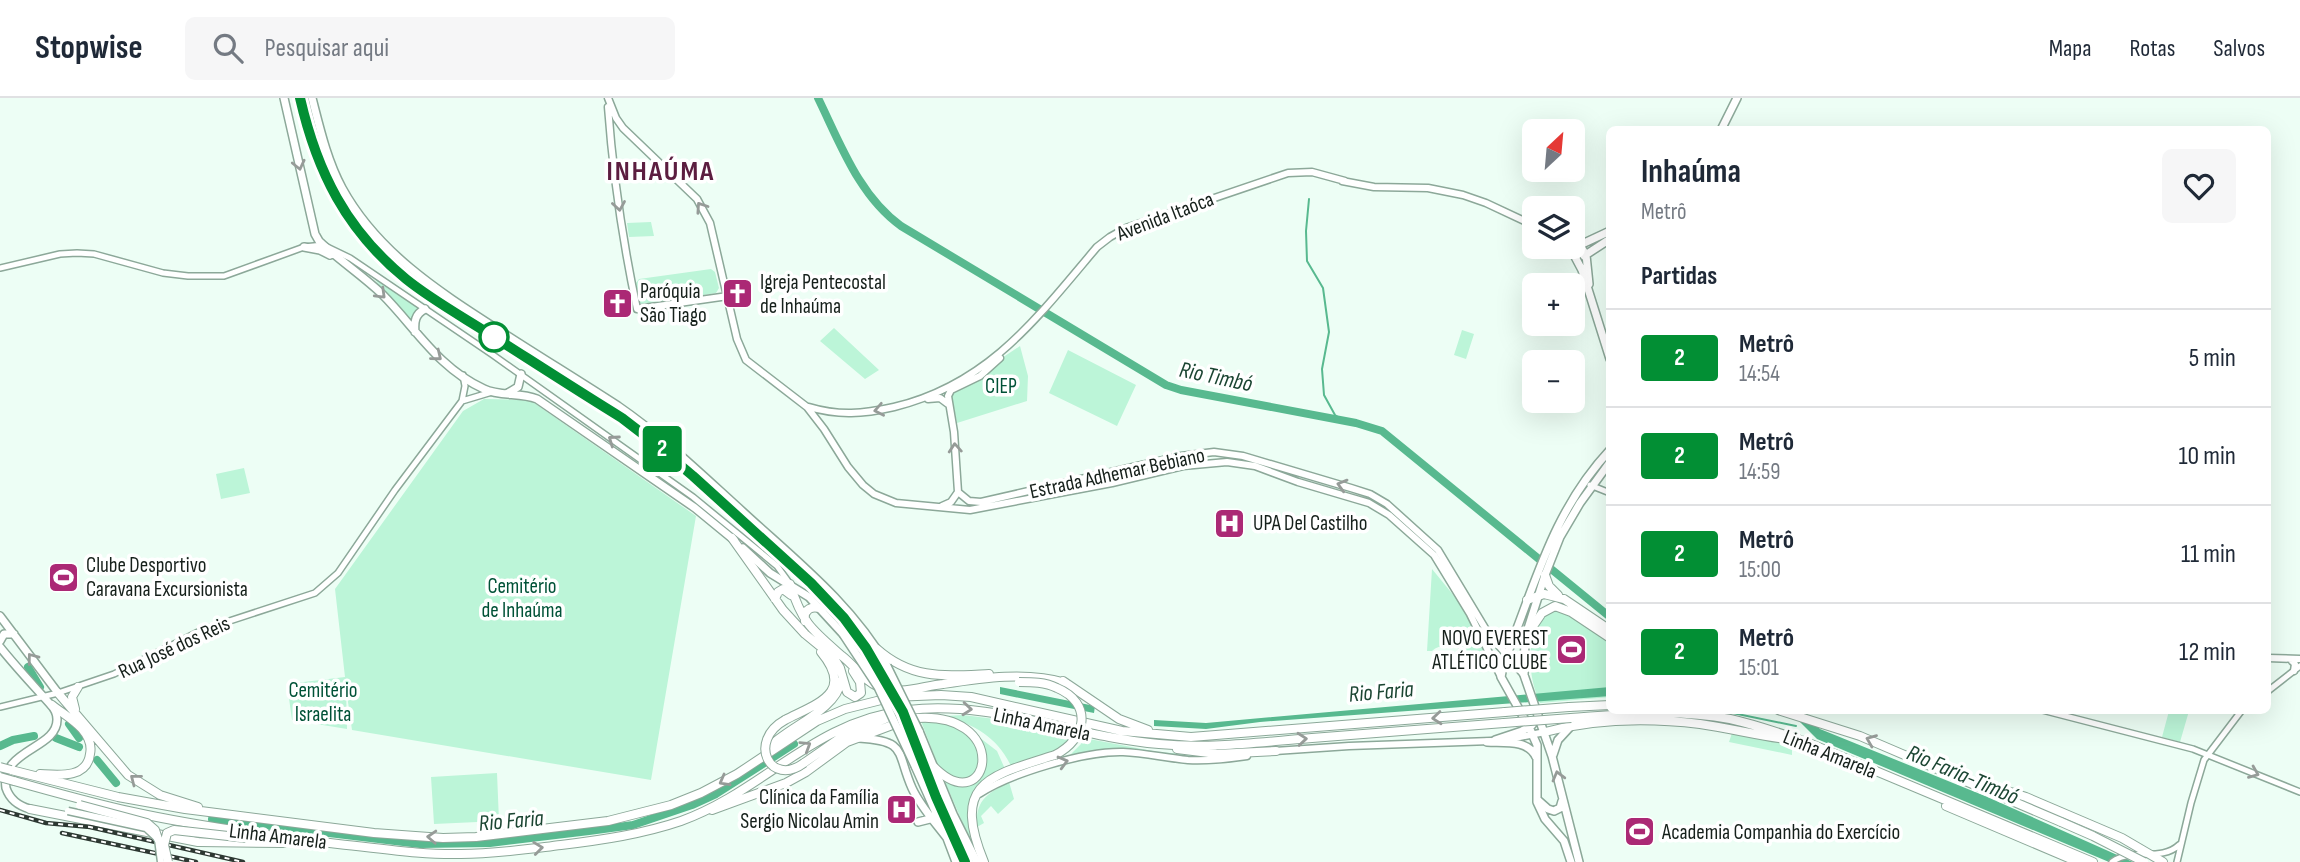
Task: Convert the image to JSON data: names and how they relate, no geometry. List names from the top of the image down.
{
  "streets": {
    "highway": ["Linha Amarela"],
    "main road": ["Avenida Itaóca", "Estrada Adhemar Bebiano"],
    "street": ["Rua José dos Reis"]
  },
  "crossings": [
    ["Avenida Itaóca", "Estrada Adhemar Bebiano"],
    ["Estrada Adhemar Bebiano", "Linha Amarela"]
  ],
  "districts": ["INHAÚMA"],
  "water": ["Rio Timbó", "Rio Faria", "Rio Faria-Timbó"],
  "parks": ["CIEP", "Cemitério de Inhaúma", "Cemitério Israelita"],
  "places": {
    "church": ["Igreja Pentecostal de Inhaúma", "Paróquia São Tiago"],
    "hospital": ["UPA Del Castilho", "Clínica da Família Sergio Nicolau Amin"],
    "sports": ["Clube Desportivo Caravana Excursionista", "NOVO EVEREST ATLÉTICO CLUBE", "Academia Companhia do Exercício"]
  },
  "lines": ["metro line 2"],
  "north": "top right",
  "page": {
    "header": "Stopwise",
    "search": "Pesquisar aqui",
    "nav": ["Mapa", "Rotas", "Salvos"],
    "on_map": "2",
    "map_buttons": ["+", "−"],
    "heading": [
      ["Inhaúma", "Metrô"],
      "Partidas"
    ],
    "list": [
      {
        "mark": "2",
        "name": "Metrô",
        "note": "14:54",
        "value": "5 min"
      },
      {
        "mark": "2",
        "name": "Metrô",
        "note": "14:59",
        "value": "10 min"
      },
      {
        "mark": "2",
        "name": "Metrô",
        "note": "15:00",
        "value": "11 min"
      },
      {
        "mark": "2",
        "name": "Metrô",
        "note": "15:01",
        "value": "12 min"
      }
    ]
  }
}
